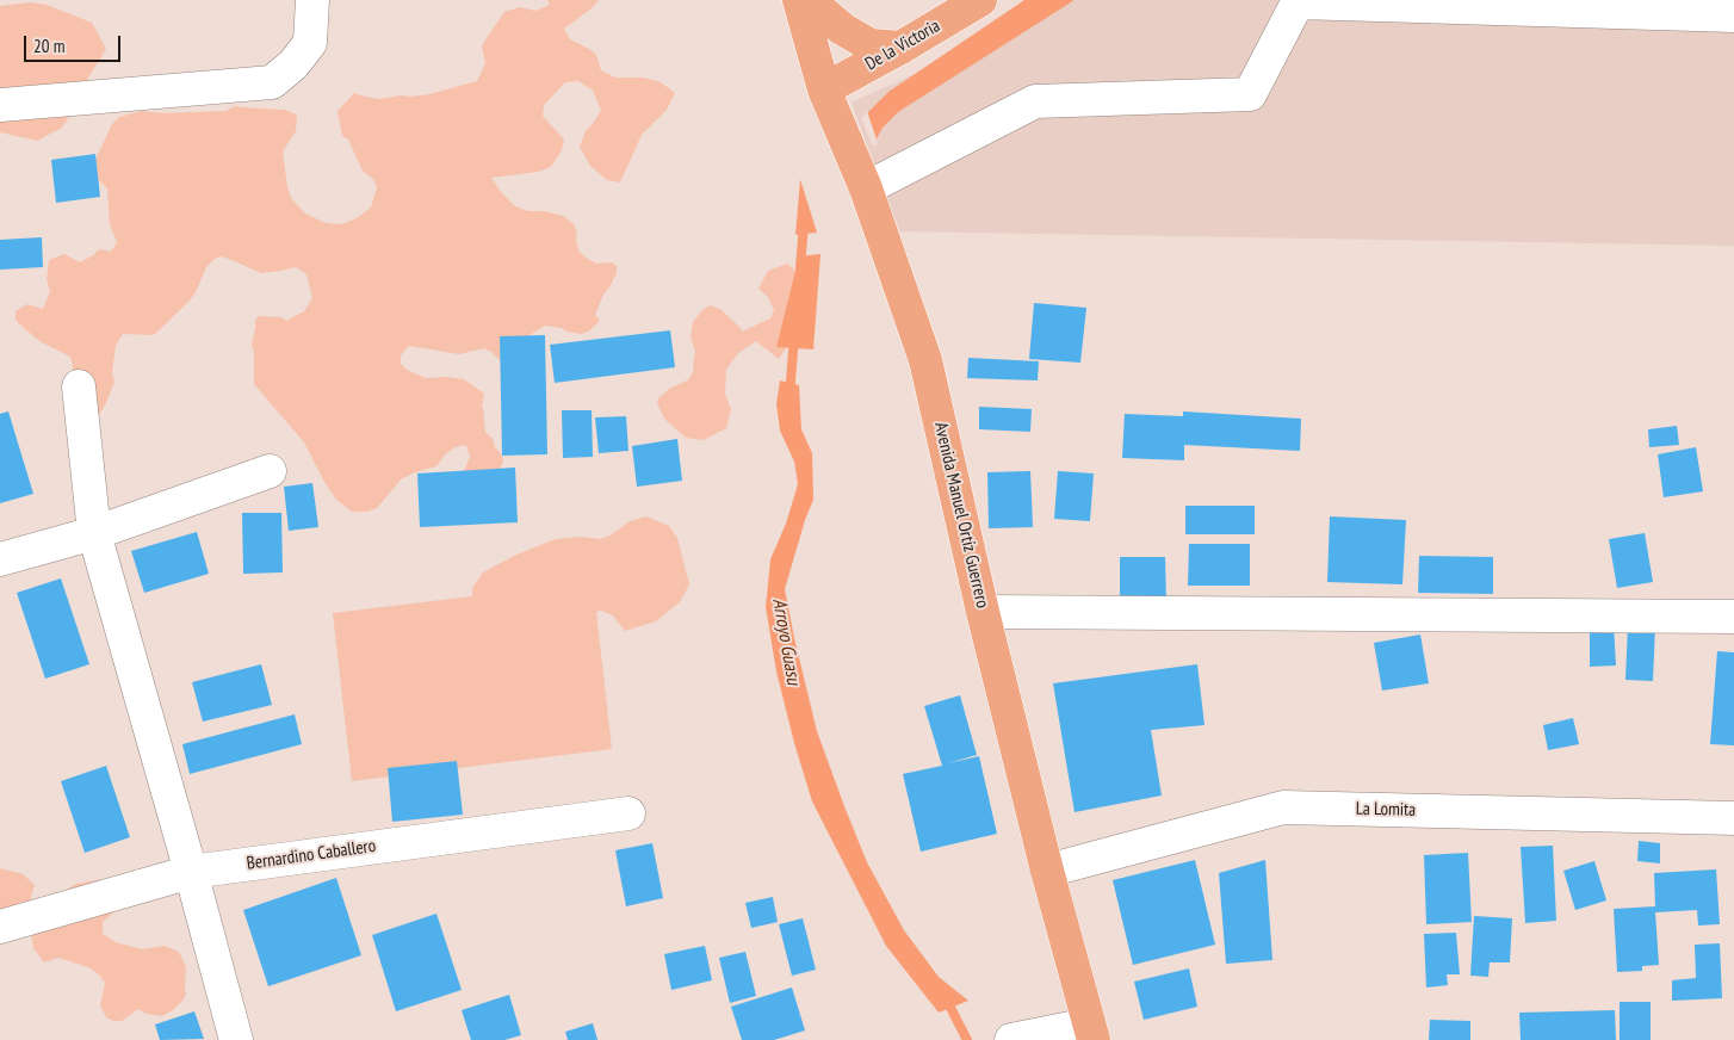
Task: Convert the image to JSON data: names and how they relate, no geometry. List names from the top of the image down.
{
  "streets": {
    "main road": ["De la Victoria", "Avenida Manuel Ortíz Guerrero"],
    "street": ["La Lomita", "Bernardino Caballero"]
  },
  "crossings": [
    ["De la Victoria", "Avenida Manuel Ortíz Guerrero"],
    ["Avenida Manuel Ortíz Guerrero", "La Lomita"]
  ],
  "water": ["Arroyo Guasu"],
  "scale_bar": "20 m"
}
